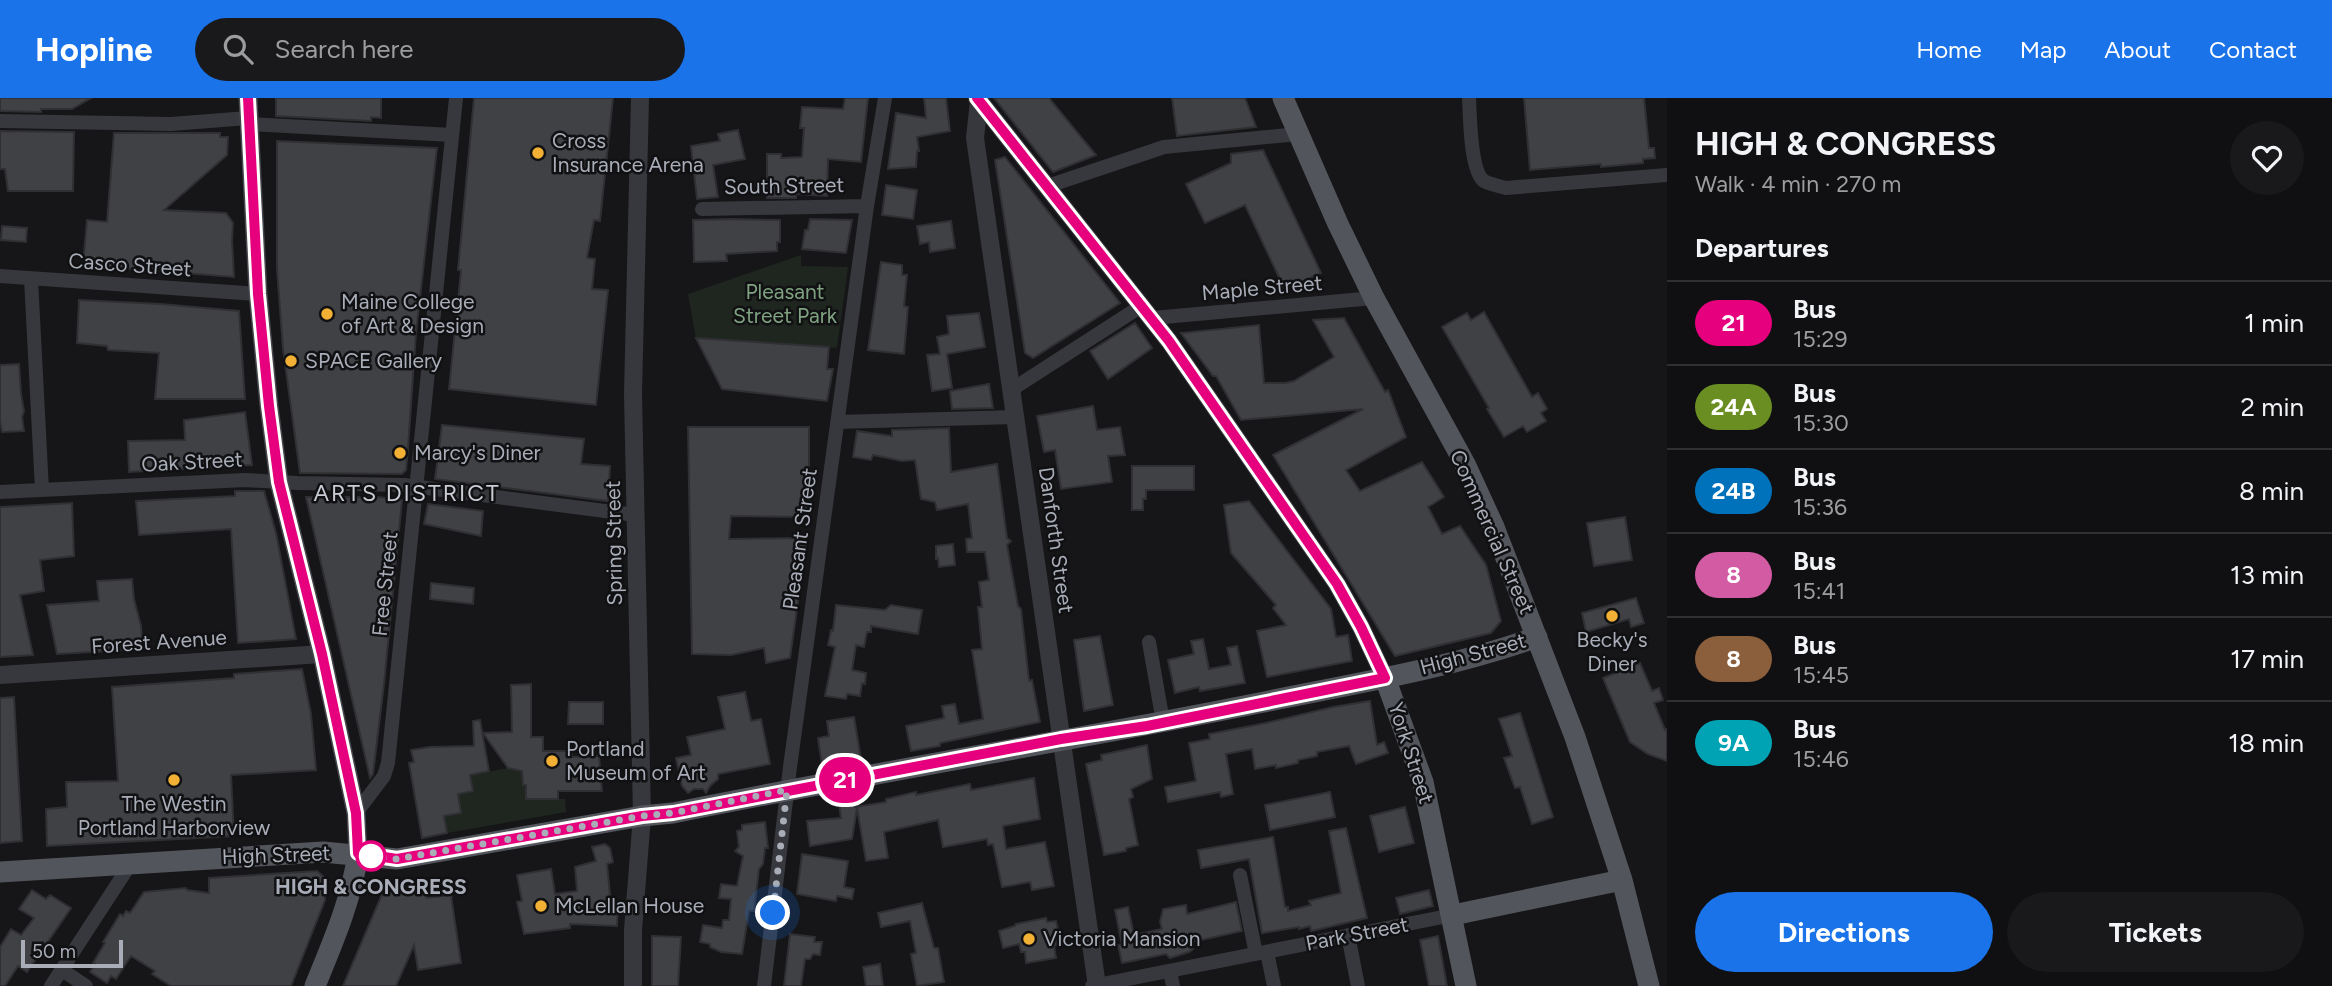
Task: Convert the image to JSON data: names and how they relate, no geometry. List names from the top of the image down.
{
  "streets": {
    "main road": [
      "Commercial Street",
      "High Street",
      "York Street",
      "Park Street"
    ],
    "street": [
      "South Street",
      "Casco Street",
      "Maple Street",
      "Oak Street",
      "Pleasant Street",
      "Danforth Street",
      "Spring Street",
      "Free Street",
      "Forest Avenue"
    ]
  },
  "crossings": [
    ["South Street", "Pleasant Street"],
    ["Maple Street", "Commercial Street"],
    ["Maple Street", "Danforth Street"],
    ["Maple Street", "York Street"],
    ["Oak Street", "Spring Street"],
    ["Oak Street", "Free Street"],
    ["Commercial Street", "High Street"],
    ["Commercial Street", "Park Street"],
    ["Pleasant Street", "High Street"],
    ["Danforth Street", "High Street"],
    ["Danforth Street", "York Street"],
    ["Danforth Street", "Park Street"],
    ["Spring Street", "High Street"],
    ["High Street", "York Street"],
    ["York Street", "Park Street"]
  ],
  "districts": ["ARTS DISTRICT"],
  "parks": ["Pleasant Street Park"],
  "places": [
    "Cross Insurance Arena",
    "Maine College of Art & Design",
    "SPACE Gallery",
    "Marcy's Diner",
    "Becky's Diner",
    "Portland Museum of Art",
    "The Westin Portland Harborview",
    "HIGH & CONGRESS",
    "McLellan House",
    "Victoria Mansion"
  ],
  "lines": ["bus line 21"],
  "scale_bar": "50 m",
  "page": {
    "header": "Hopline",
    "search": "Search here",
    "nav": [
      "Home",
      "Map",
      "About",
      "Contact"
    ],
    "on_map": "21",
    "heading": [
      ["HIGH & CONGRESS", "Walk · 4 min · 270 m"],
      "Departures"
    ],
    "list": [
      {
        "mark": "21",
        "name": "Bus",
        "note": "15:29",
        "value": "1 min"
      },
      {
        "mark": "24A",
        "name": "Bus",
        "note": "15:30",
        "value": "2 min"
      },
      {
        "mark": "24B",
        "name": "Bus",
        "note": "15:36",
        "value": "8 min"
      },
      {
        "mark": "8",
        "name": "Bus",
        "note": "15:41",
        "value": "13 min"
      },
      {
        "mark": "8",
        "name": "Bus",
        "note": "15:45",
        "value": "17 min"
      },
      {
        "mark": "9A",
        "name": "Bus",
        "note": "15:46",
        "value": "18 min"
      }
    ],
    "buttons": ["Directions", "Tickets"],
    "scale": "50 m"
  }
}
